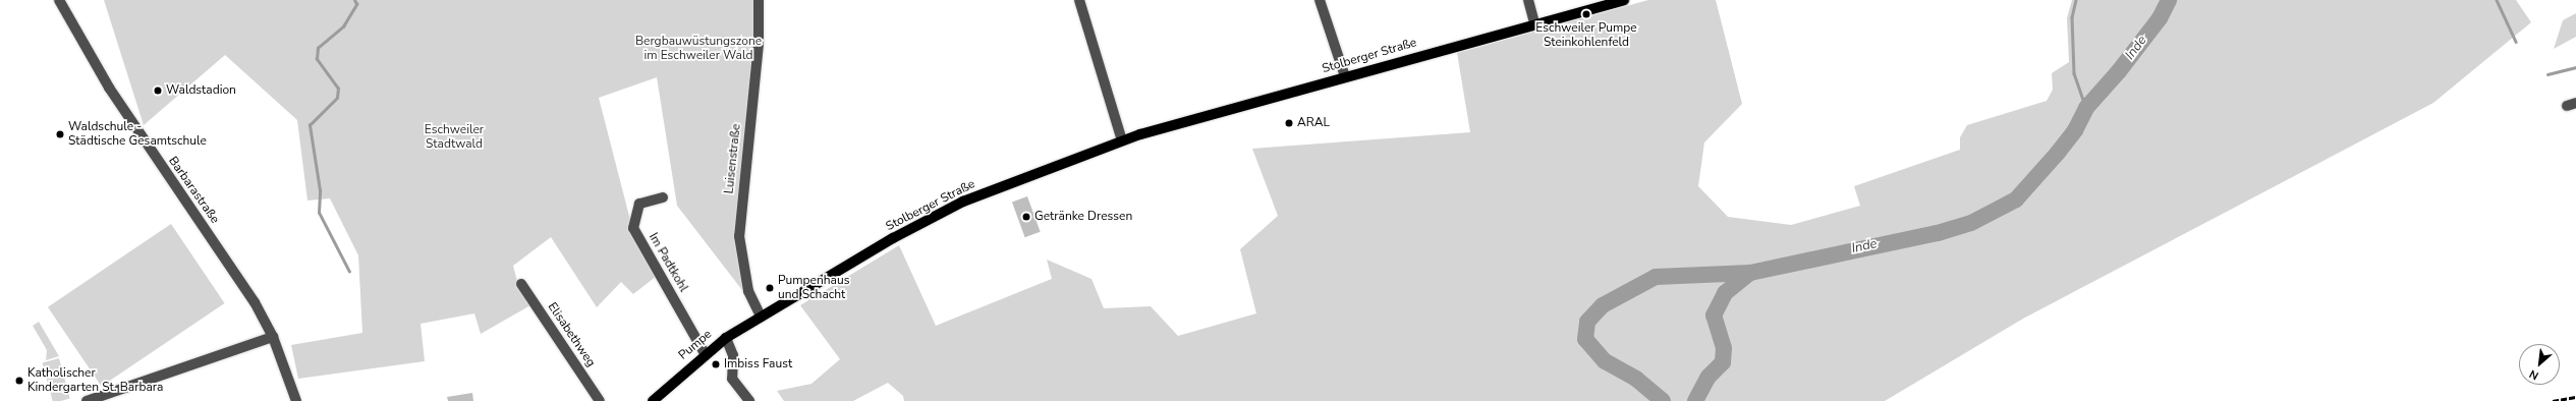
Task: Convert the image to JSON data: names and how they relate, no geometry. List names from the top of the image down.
{
  "streets": {
    "main road": ["Stolberger Straße", "Pumpe"],
    "street": [
      "Luisenstraße",
      "Barbarastraße",
      "Im Padtkohl",
      "Elisabethweg"
    ]
  },
  "crossings": [
    ["Stolberger Straße", "Luisenstraße"],
    ["Stolberger Straße", "Pumpe"],
    ["Luisenstraße", "Pumpe"],
    ["Im Padtkohl", "Pumpe"]
  ],
  "water": ["Inde"],
  "parks": ["Bergbauwüstungszone im Eschweiler Wald", "Eschweiler Stadtwald"],
  "places": [
    "Eschweiler Pumpe Steinkohlenfeld",
    "Waldstadion",
    "ARAL",
    "Waldschule - Städtische Gesamtschule",
    "Getränke Dressen",
    "Pumpenhaus und Schacht",
    "Imbiss Faust",
    "Katholischer Kindergarten St. Barbara"
  ],
  "north": "bottom left"
}
